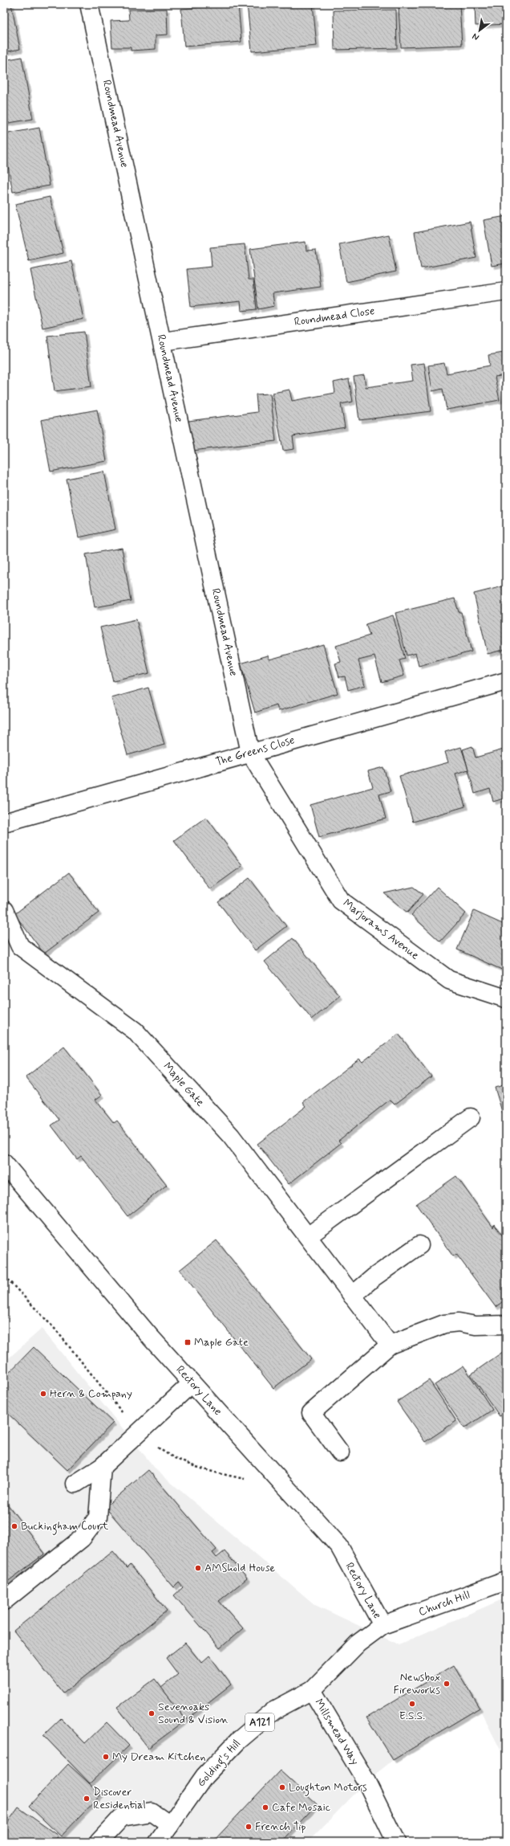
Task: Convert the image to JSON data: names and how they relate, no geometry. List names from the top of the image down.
{
  "streets": {
    "street": [
      "Roundmead Avenue",
      "Roundmead Close",
      "The Greens Close",
      "Marjorams Avenue",
      "Maple Gate",
      "Rectory Lane",
      "Church Hill",
      "A121",
      "Millsmead Way",
      "Golding's Hill"
    ]
  },
  "crossings": [
    ["Roundmead Avenue", "Roundmead Close"],
    ["Roundmead Avenue", "The Greens Close"],
    ["Roundmead Avenue", "Marjorams Avenue"],
    ["The Greens Close", "Marjorams Avenue"],
    ["Rectory Lane", "Church Hill"],
    ["Rectory Lane", "Golding's Hill"],
    ["Church Hill", "Golding's Hill"],
    ["Millsmead Way", "Golding's Hill"]
  ],
  "places": {
    "transit": ["Maple Gate"],
    "other": [
      "Hern & Company",
      "Buckingham Court",
      "AMShold House",
      "Newsbox Fireworks",
      "E.S.S.",
      "Sevenoaks Sound & Vision",
      "My Dream Kitchen",
      "Loughton Motors",
      "Discover Residential",
      "Cafe Mosaic",
      "French Tip"
    ]
  },
  "north": "bottom left"
}
